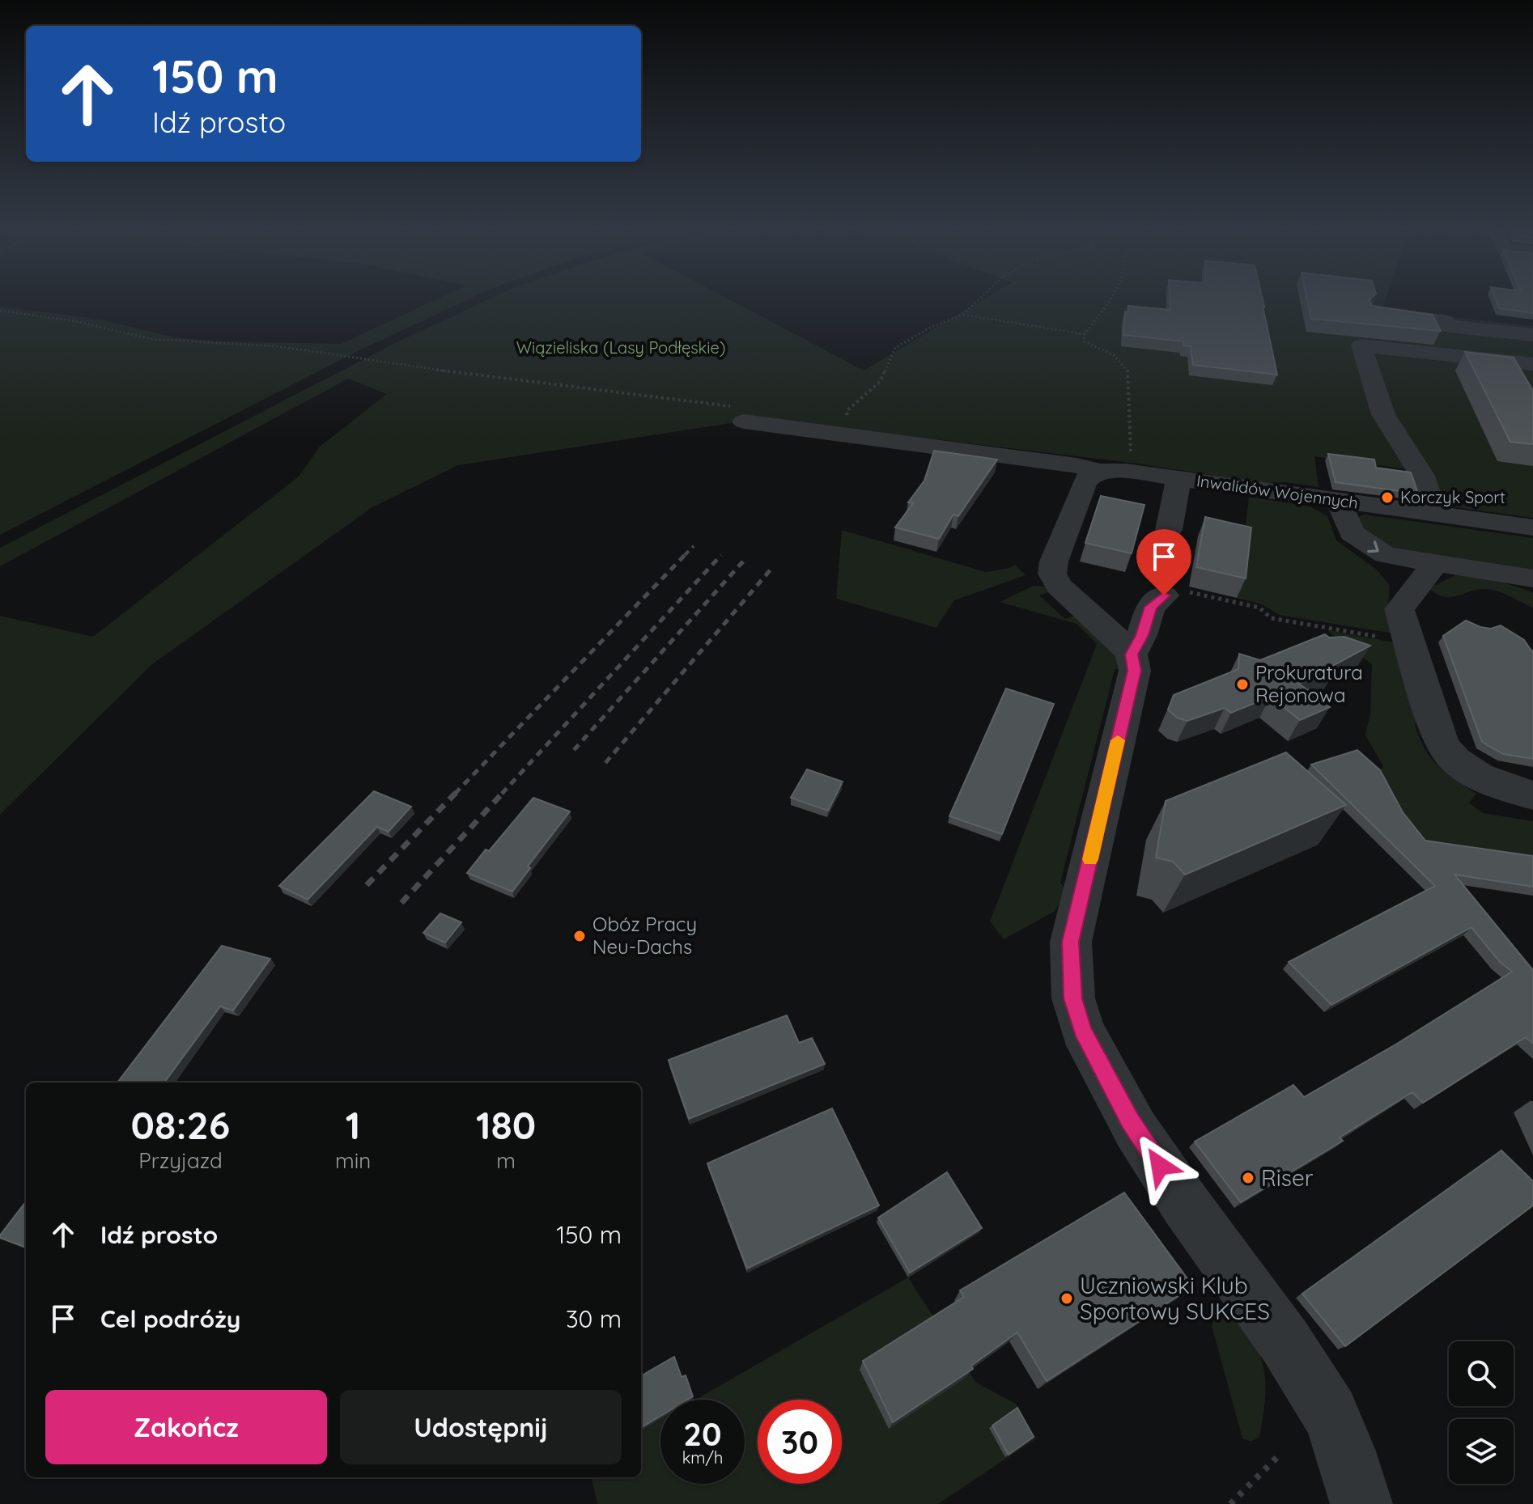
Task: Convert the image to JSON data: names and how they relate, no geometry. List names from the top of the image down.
{
  "streets": {
    "street": ["Inwalidów Wojennych"]
  },
  "parks": ["Wiązieliska (Lasy Podłęskie)"],
  "places": [
    "Korczyk Sport",
    "Prokuratura Rejonowa",
    "Obóz Pracy Neu-Dachs",
    "Riser",
    "Uczniowski Klub Sportowy SUKCES"
  ],
  "page": {
    "turn": ["150 m", "Idź prosto"],
    "eta": [
      "08:26",
      "Przyjazd",
      "1",
      "min",
      "180",
      "m"
    ],
    "list": [
      {
        "name": "Idź prosto",
        "value": "150 m"
      },
      {
        "name": "Cel podróży",
        "value": "30 m"
      }
    ],
    "buttons": ["Zakończ", "Udostępnij"],
    "speed": "20 km/h",
    "limit": "30"
  }
}
